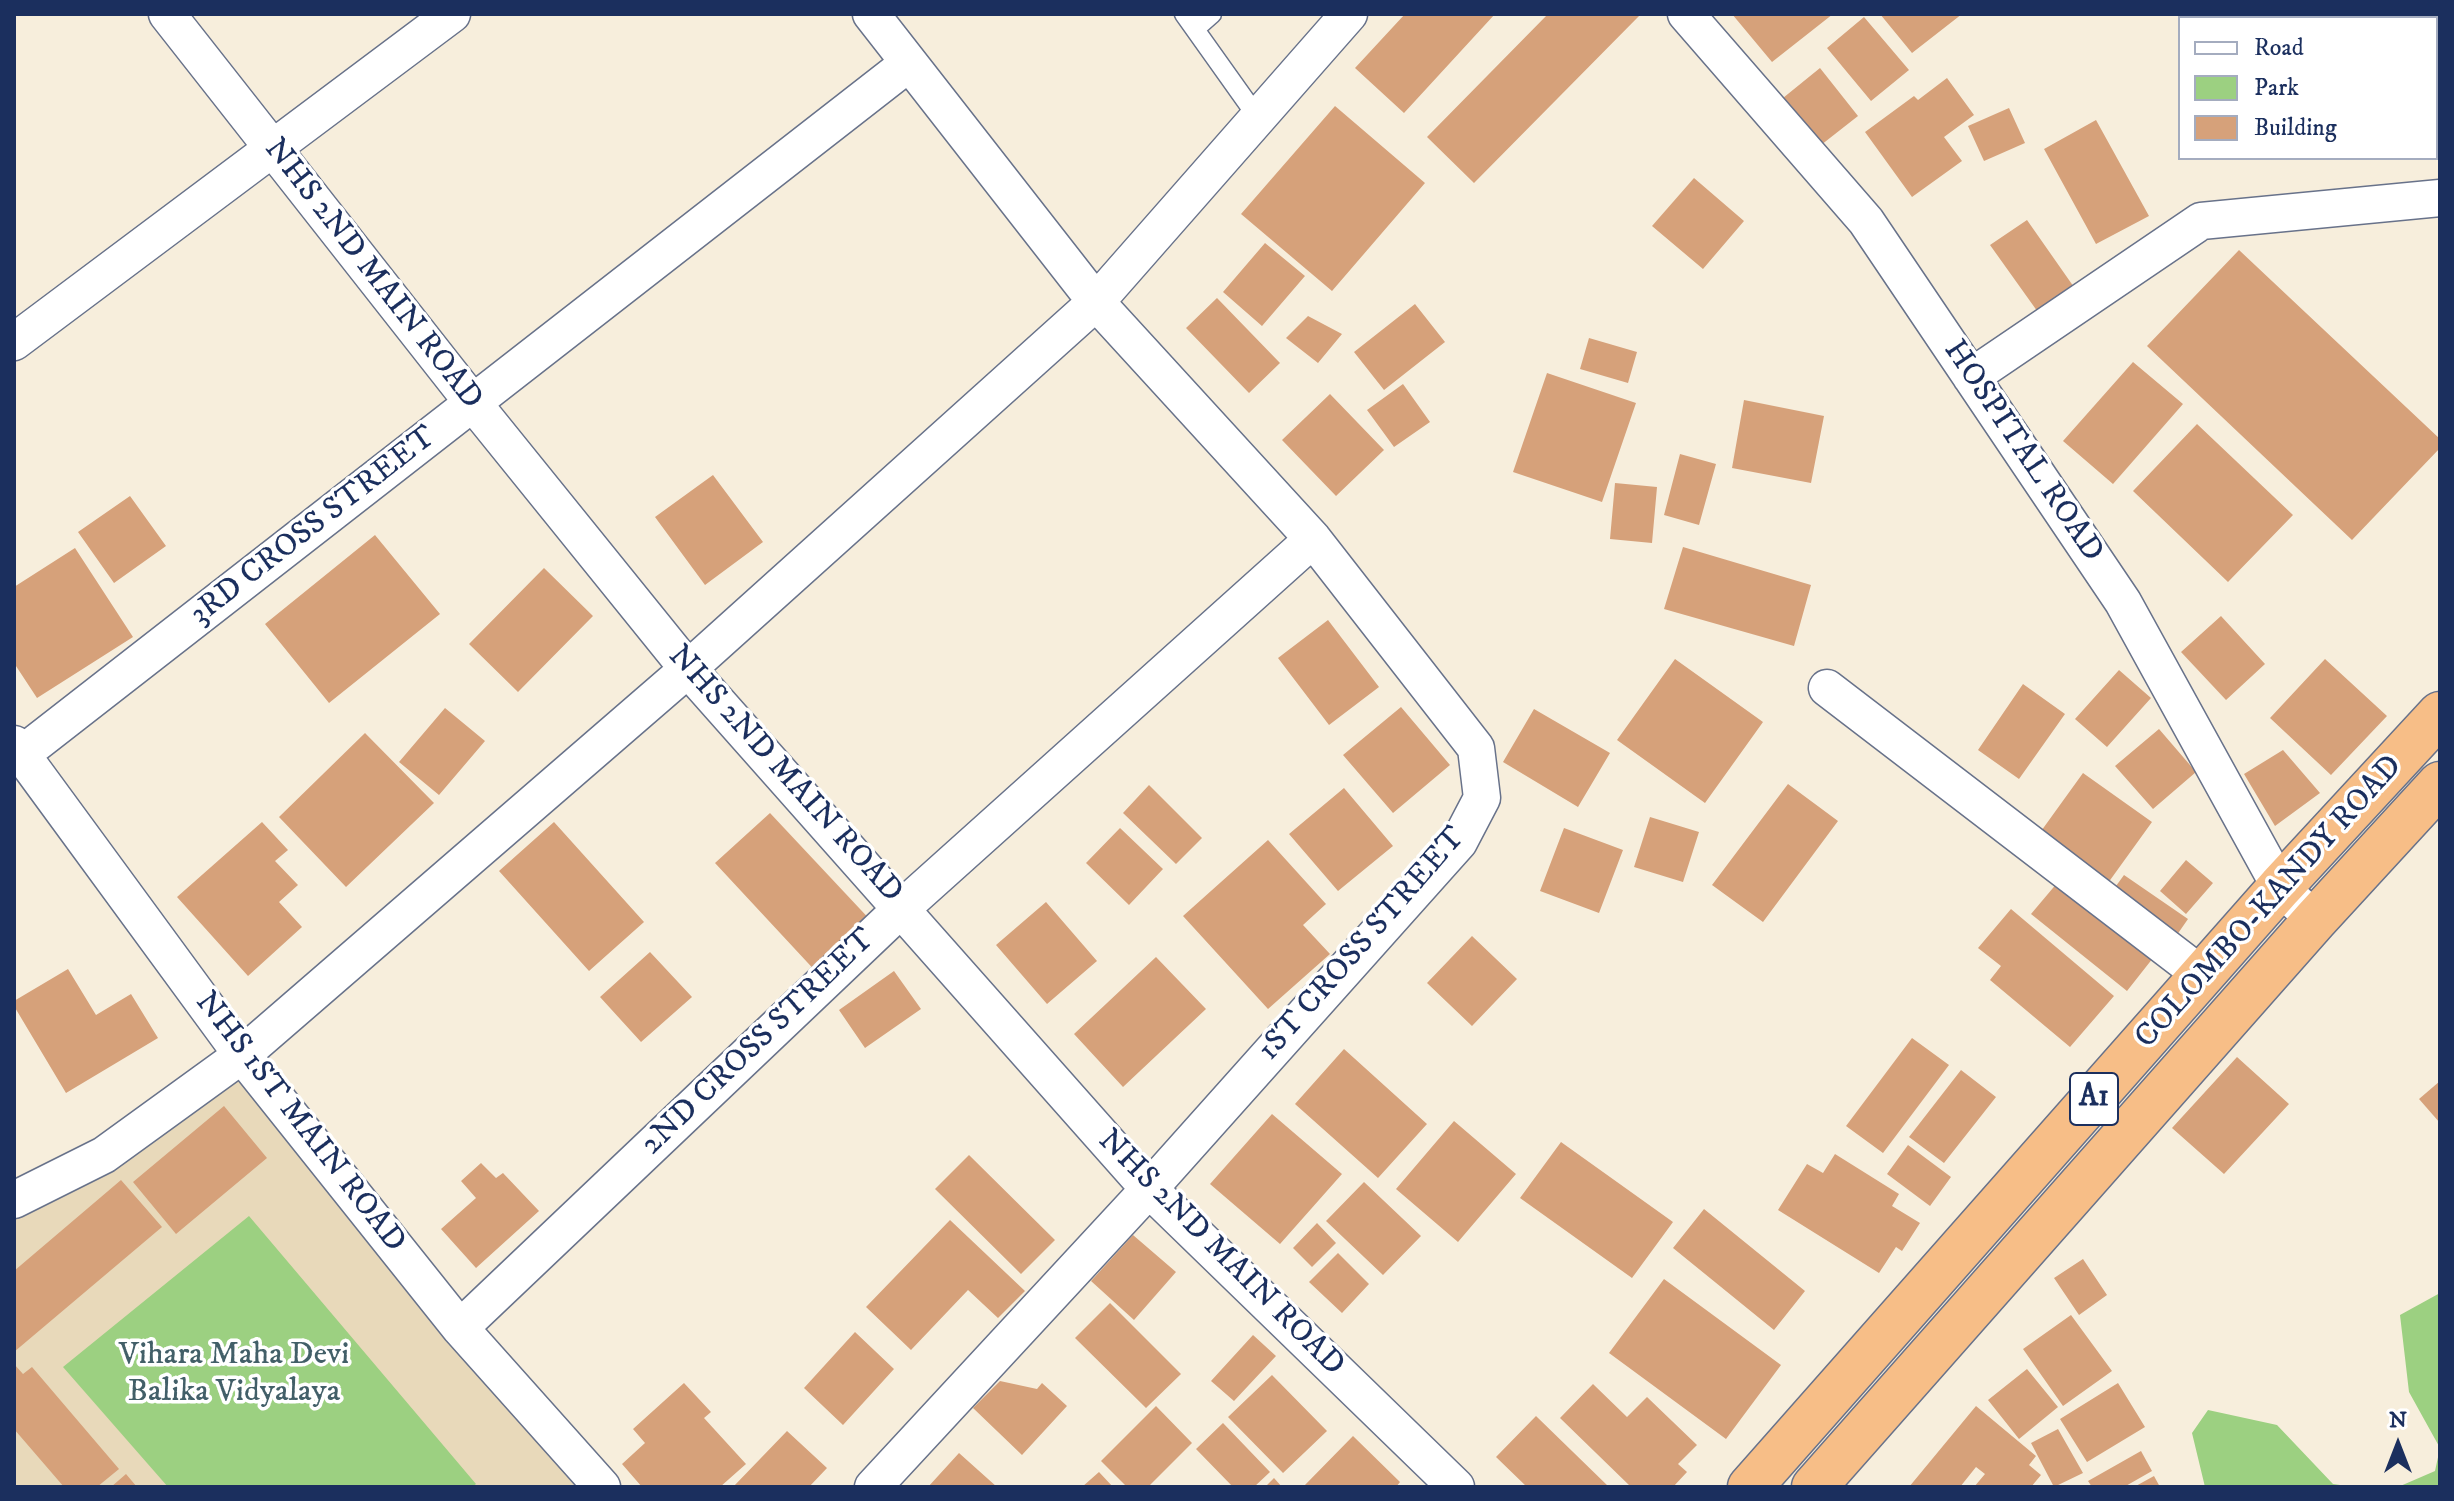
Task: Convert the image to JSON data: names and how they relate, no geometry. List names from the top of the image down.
{
  "streets": {
    "highway": ["COLOMBO-KANDY ROAD", "A1"],
    "street": [
      "NHS 2ND MAIN ROAD",
      "HOSPITAL ROAD",
      "3RD CROSS STREET",
      "1ST CROSS STREET",
      "2ND CROSS STREET",
      "NHS 1ST MAIN ROAD"
    ]
  },
  "crossings": [
    ["NHS 2ND MAIN ROAD", "3RD CROSS STREET"],
    ["NHS 2ND MAIN ROAD", "1ST CROSS STREET"],
    ["NHS 2ND MAIN ROAD", "2ND CROSS STREET"],
    ["HOSPITAL ROAD", "COLOMBO-KANDY ROAD"],
    ["3RD CROSS STREET", "1ST CROSS STREET"],
    ["3RD CROSS STREET", "NHS 1ST MAIN ROAD"],
    ["1ST CROSS STREET", "2ND CROSS STREET"],
    ["2ND CROSS STREET", "NHS 1ST MAIN ROAD"]
  ],
  "parks": ["Vihara Maha Devi Balika Vidyalaya"],
  "legend": ["Road", "Park", "Building"],
  "north": "top"
}
